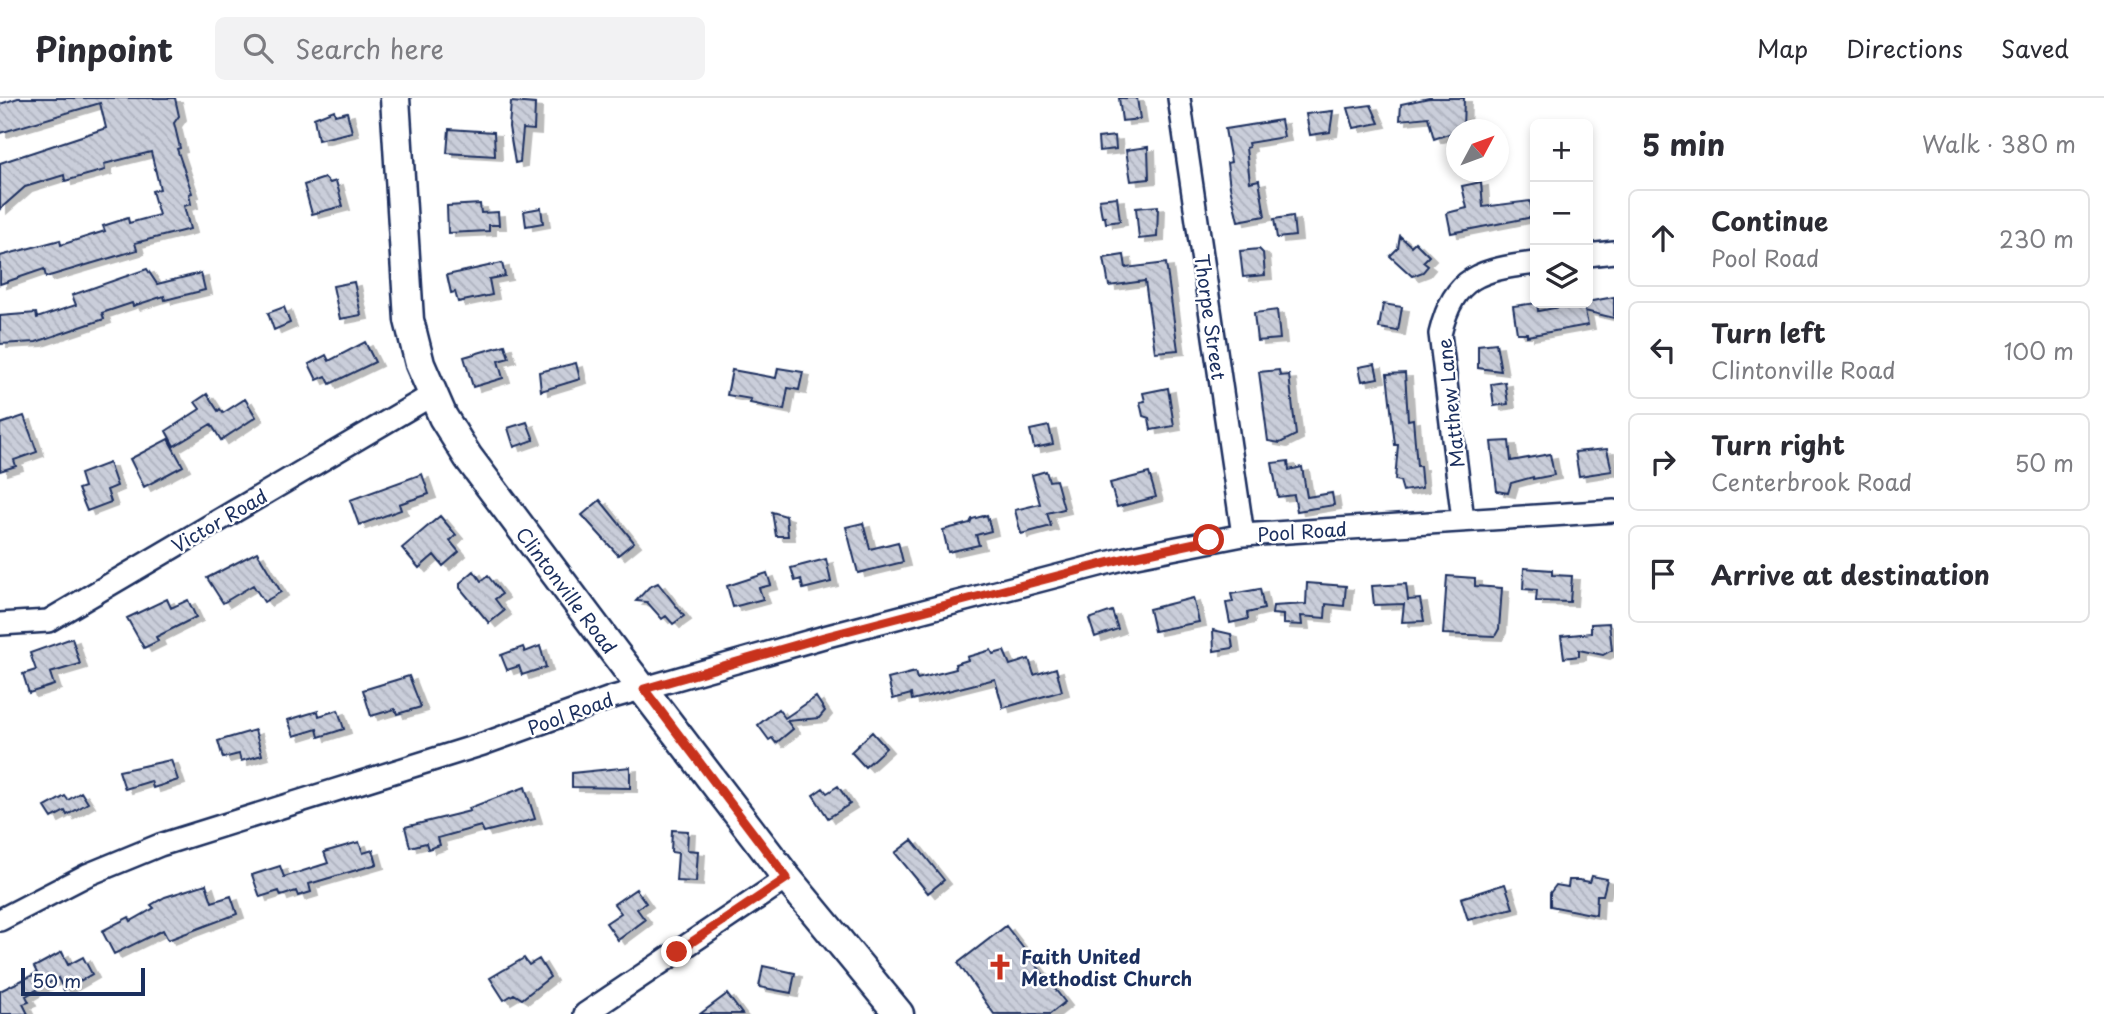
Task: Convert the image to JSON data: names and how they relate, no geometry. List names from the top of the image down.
{
  "streets": {
    "main road": ["Clintonville Road"],
    "street": [
      "Thorpe Street",
      "Matthew Lane",
      "Victor Road",
      "Pool Road"
    ]
  },
  "crossings": [
    ["Thorpe Street", "Pool Road"],
    ["Matthew Lane", "Pool Road"],
    ["Victor Road", "Clintonville Road"],
    ["Pool Road", "Clintonville Road"]
  ],
  "places": {
    "church": ["Faith United Methodist Church"]
  },
  "scale_bar": "50 m",
  "north": "top right",
  "page": {
    "header": "Pinpoint",
    "search": "Search here",
    "nav": ["Map", "Directions", "Saved"],
    "heading": ["5 min", "Walk · 380 m"],
    "map_buttons": ["+", "−"],
    "list": [
      ["Continue", "Pool Road", "230 m"],
      ["Turn left", "Clintonville Road", "100 m"],
      ["Turn right", "Centerbrook Road", "50 m"],
      "Arrive at destination"
    ],
    "scale": "50 m"
  }
}
